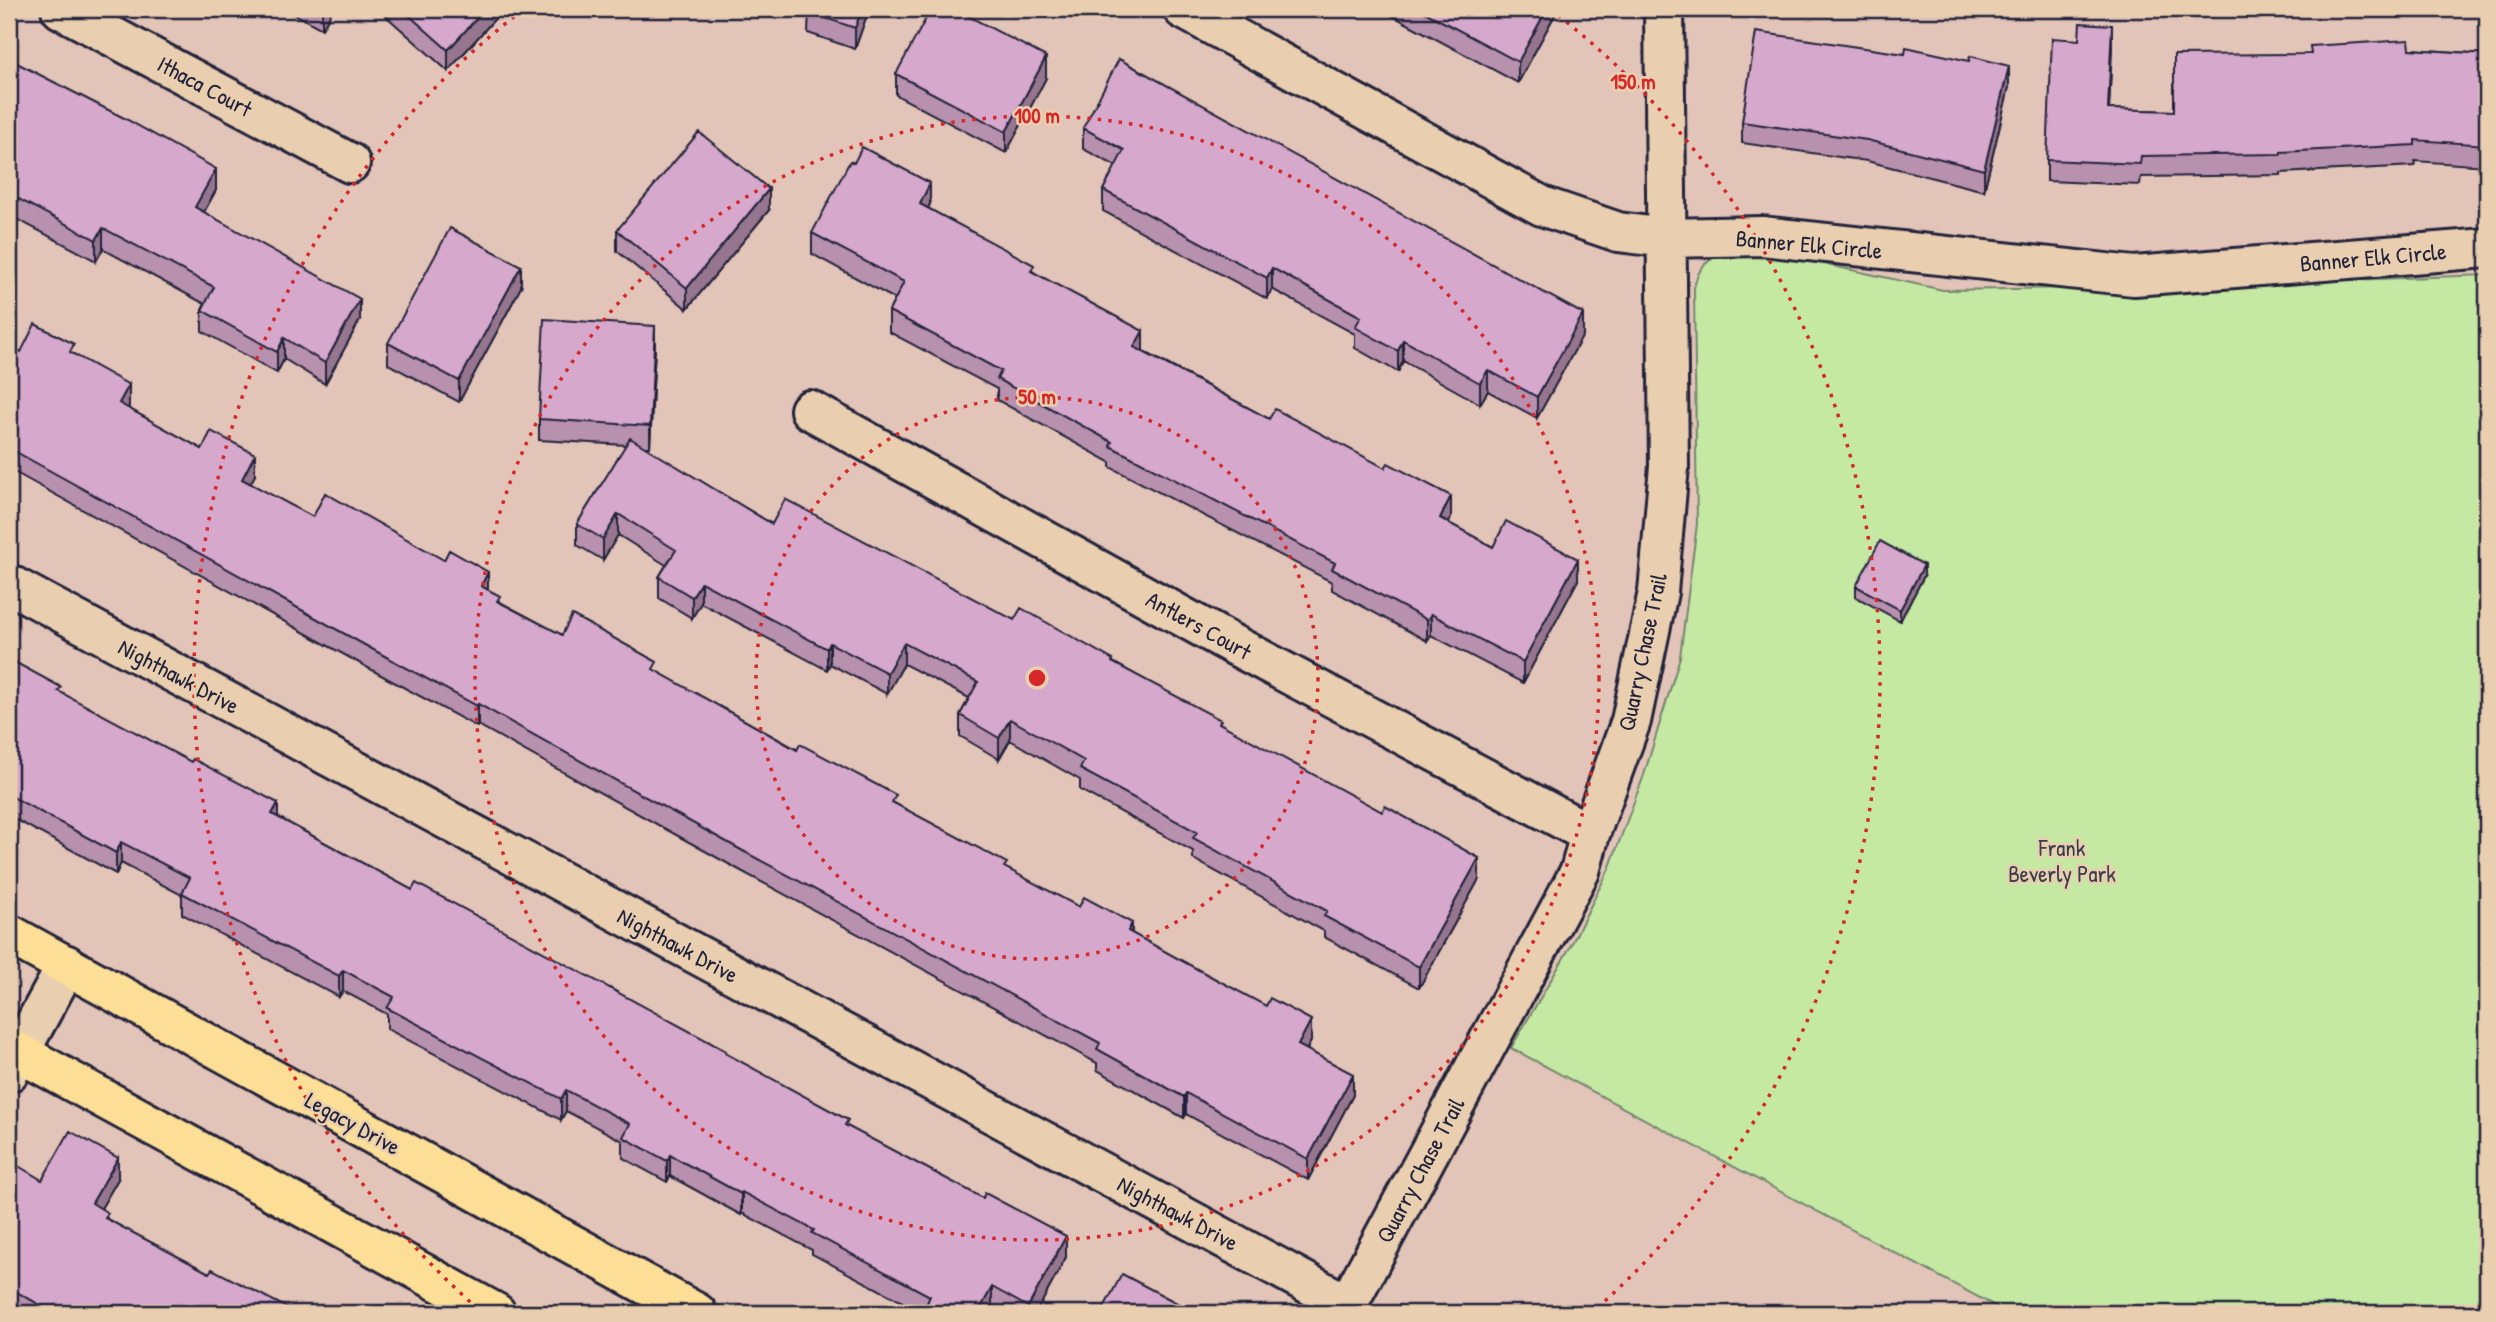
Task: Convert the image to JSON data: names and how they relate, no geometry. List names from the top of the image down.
{
  "streets": {
    "main road": ["Legacy Drive"],
    "street": [
      "Ithaca Court",
      "Banner Elk Circle",
      "Antlers Court",
      "Quarry Chase Trail",
      "Nighthawk Drive"
    ]
  },
  "crossings": [
    ["Banner Elk Circle", "Quarry Chase Trail"],
    ["Antlers Court", "Quarry Chase Trail"],
    ["Quarry Chase Trail", "Nighthawk Drive"]
  ],
  "parks": ["Frank Beverly Park"],
  "rings": ["150 m", "100 m", "50 m"]
}
